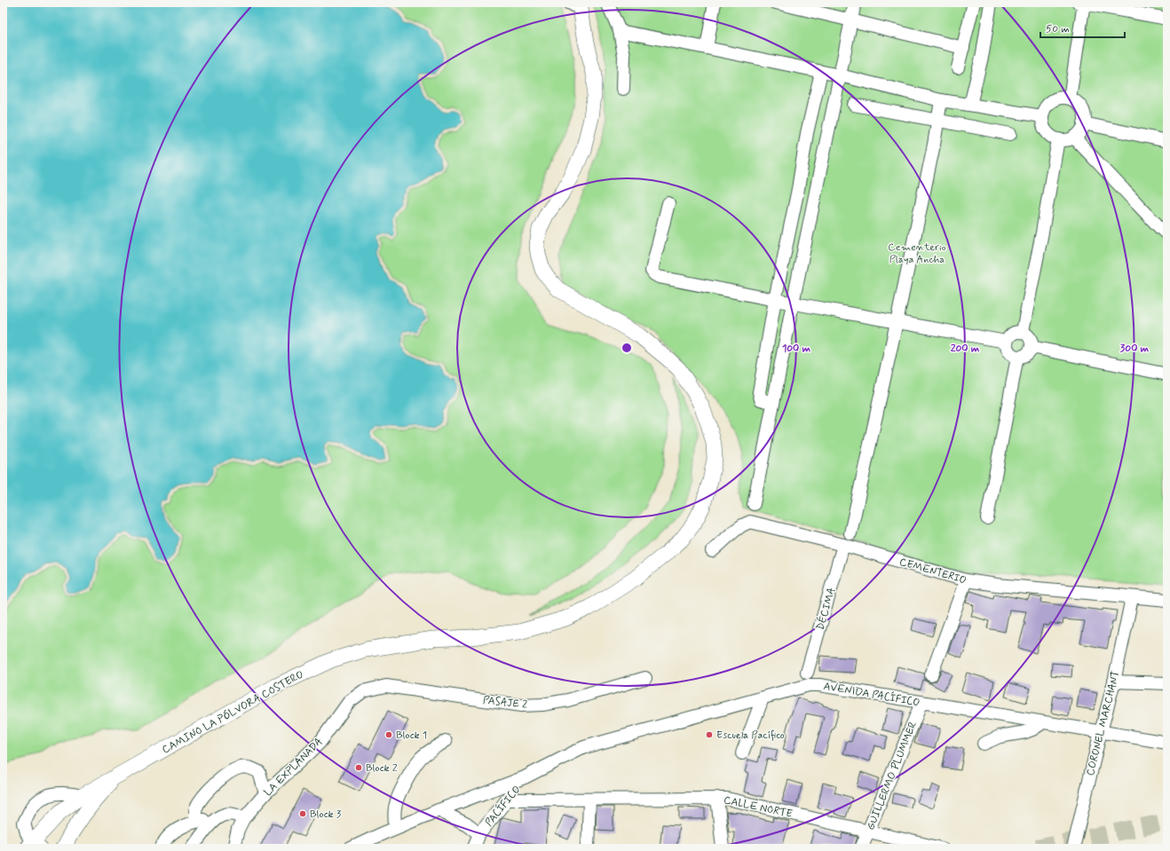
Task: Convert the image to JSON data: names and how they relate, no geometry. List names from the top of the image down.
{
  "streets": {
    "main road": ["CAMINO LA PÓLVORA COSTERO"],
    "street": [
      "CEMENTERIO",
      "DÉCIMA",
      "AVENIDA PACÍFICO",
      "PASAJE 2",
      "CORONEL MARCHANT",
      "LA EXPLANADA",
      "GUILLERMO PLUMMER",
      "PACÍFICO",
      "CALLE NORTE"
    ]
  },
  "crossings": [
    ["CEMENTERIO", "DÉCIMA"],
    ["CEMENTERIO", "CORONEL MARCHANT"],
    ["AVENIDA PACÍFICO", "CORONEL MARCHANT"],
    ["AVENIDA PACÍFICO", "GUILLERMO PLUMMER"],
    ["AVENIDA PACÍFICO", "PACÍFICO"],
    ["PASAJE 2", "LA EXPLANADA"],
    ["GUILLERMO PLUMMER", "CALLE NORTE"],
    ["PACÍFICO", "CALLE NORTE"]
  ],
  "parks": ["Cementerio Playa Ancha"],
  "places": [
    "Block 1",
    "Escuela Pacífico",
    "Block 2",
    "Block 3"
  ],
  "scale_bar": "50 m",
  "rings": ["100 m", "200 m", "300 m"]
}
